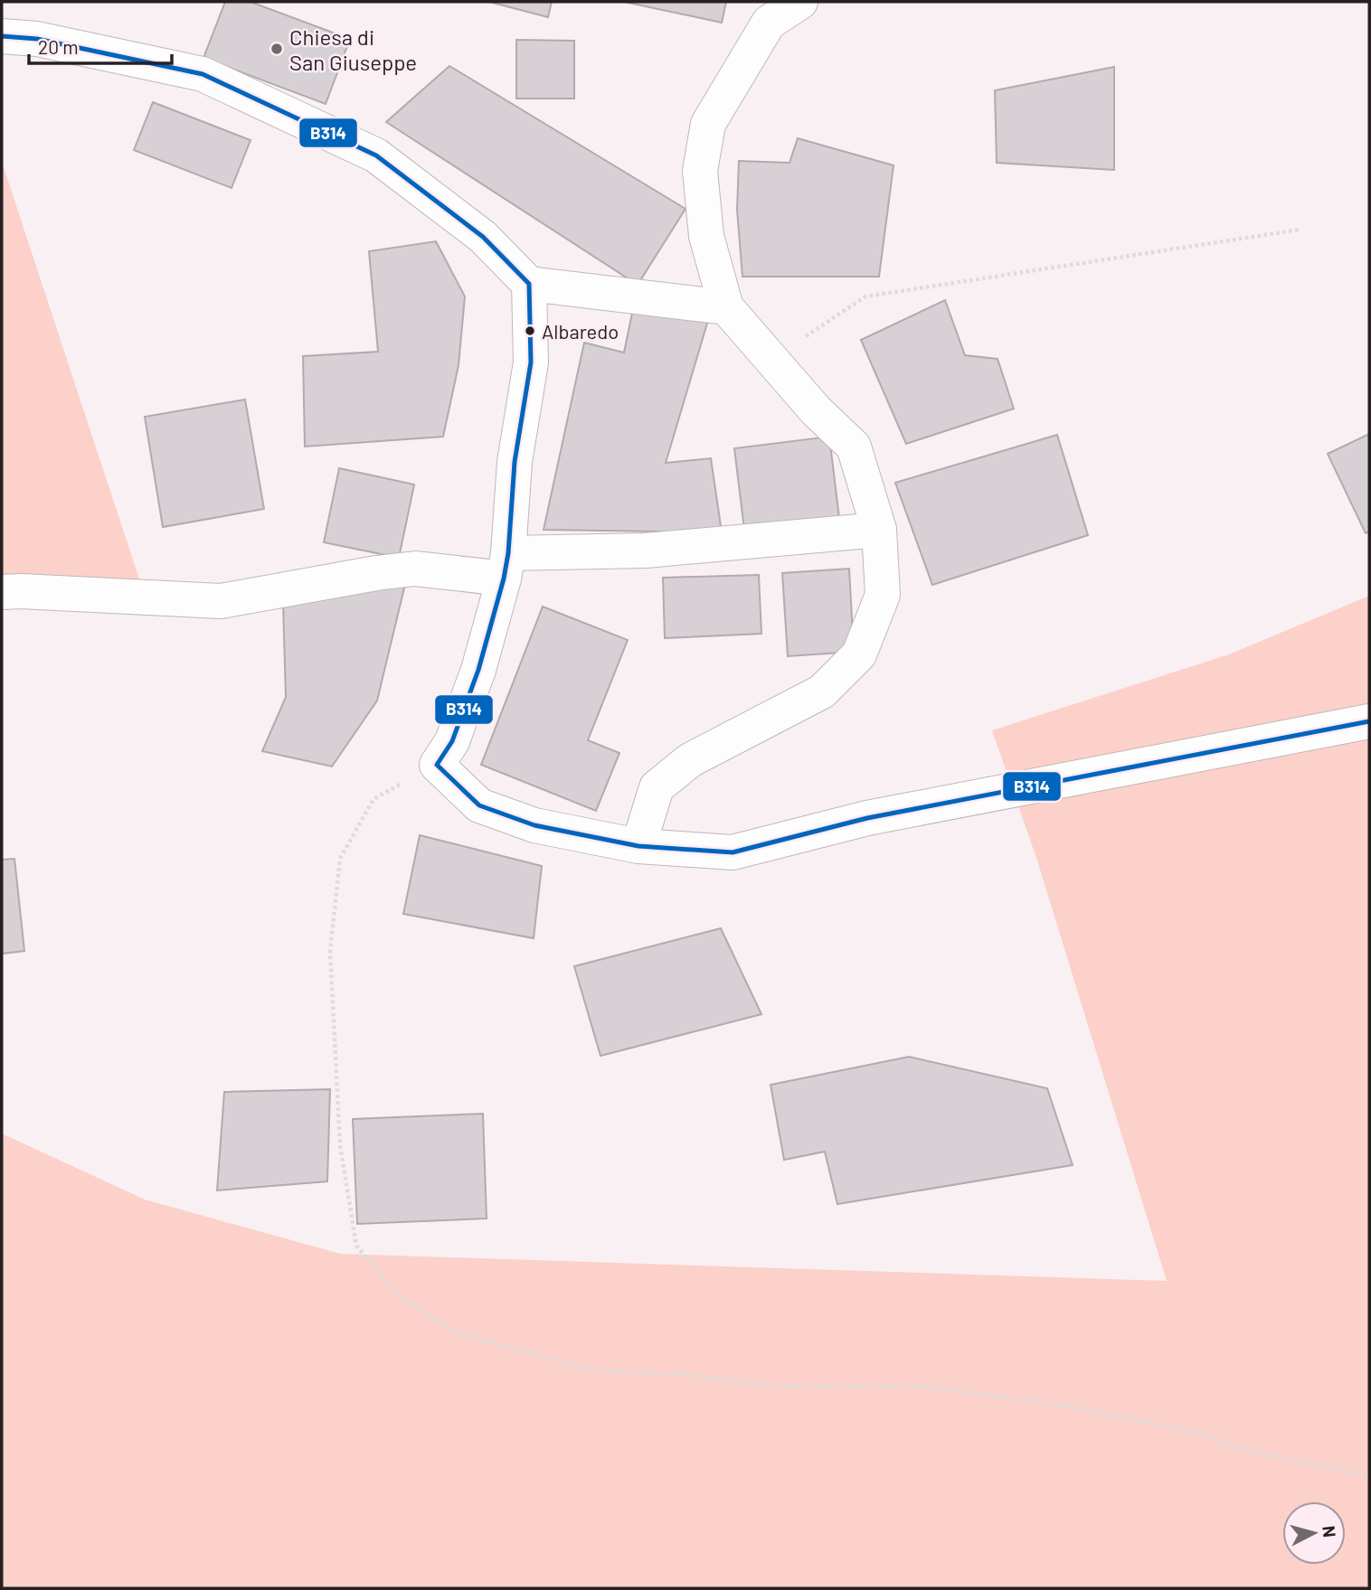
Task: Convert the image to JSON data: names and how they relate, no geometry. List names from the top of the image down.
{
  "places": ["Chiesa di San Giuseppe", "Albaredo"],
  "lines": ["transit line B314"],
  "scale_bar": "20 m",
  "north": "right"
}
